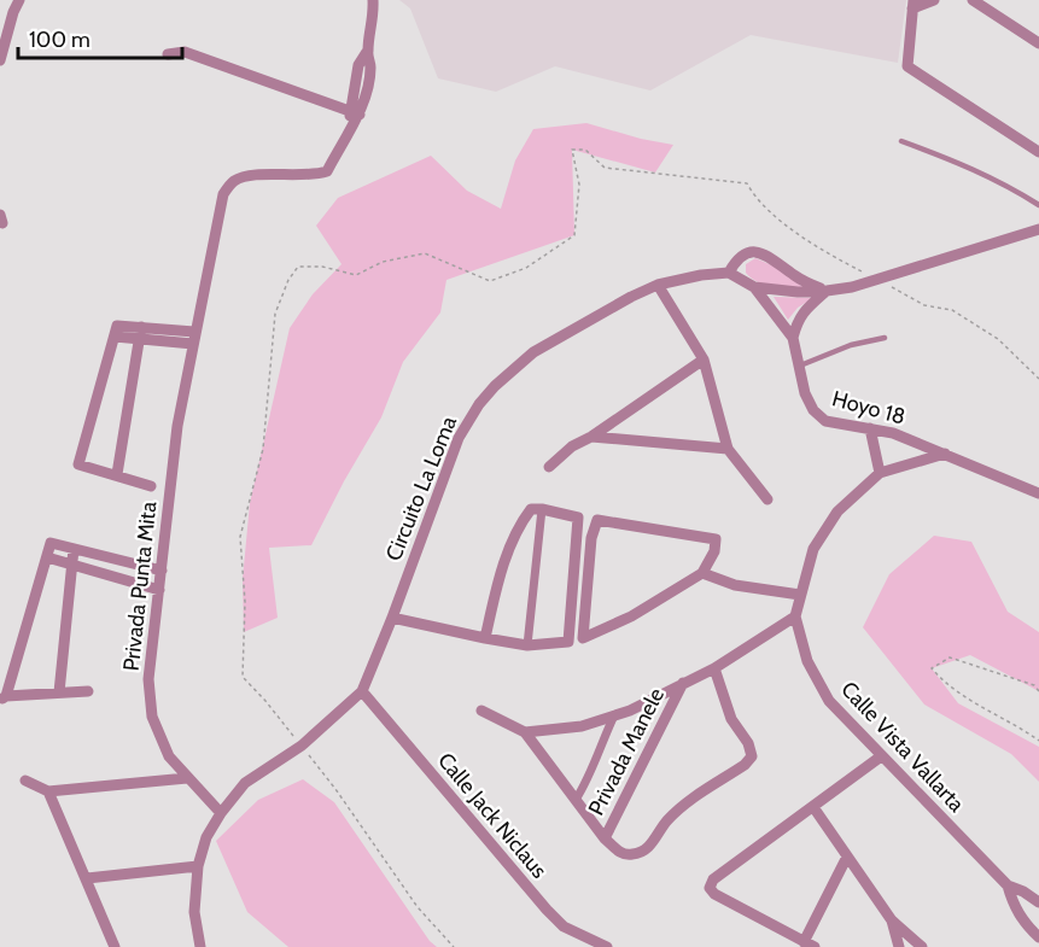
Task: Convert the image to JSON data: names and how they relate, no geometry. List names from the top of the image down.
{
  "streets": {
    "street": [
      "Hoyo 18",
      "Circuito La Loma",
      "Privada Punta Mita",
      "Calle Vista Vallarta",
      "Privada Manele",
      "Calle Jack Niclaus"
    ]
  },
  "crossings": [
    ["Hoyo 18", "Calle Vista Vallarta"],
    ["Circuito La Loma", "Privada Punta Mita"],
    ["Circuito La Loma", "Calle Jack Niclaus"],
    ["Calle Vista Vallarta", "Privada Manele"]
  ],
  "scale_bar": "100 m"
}
